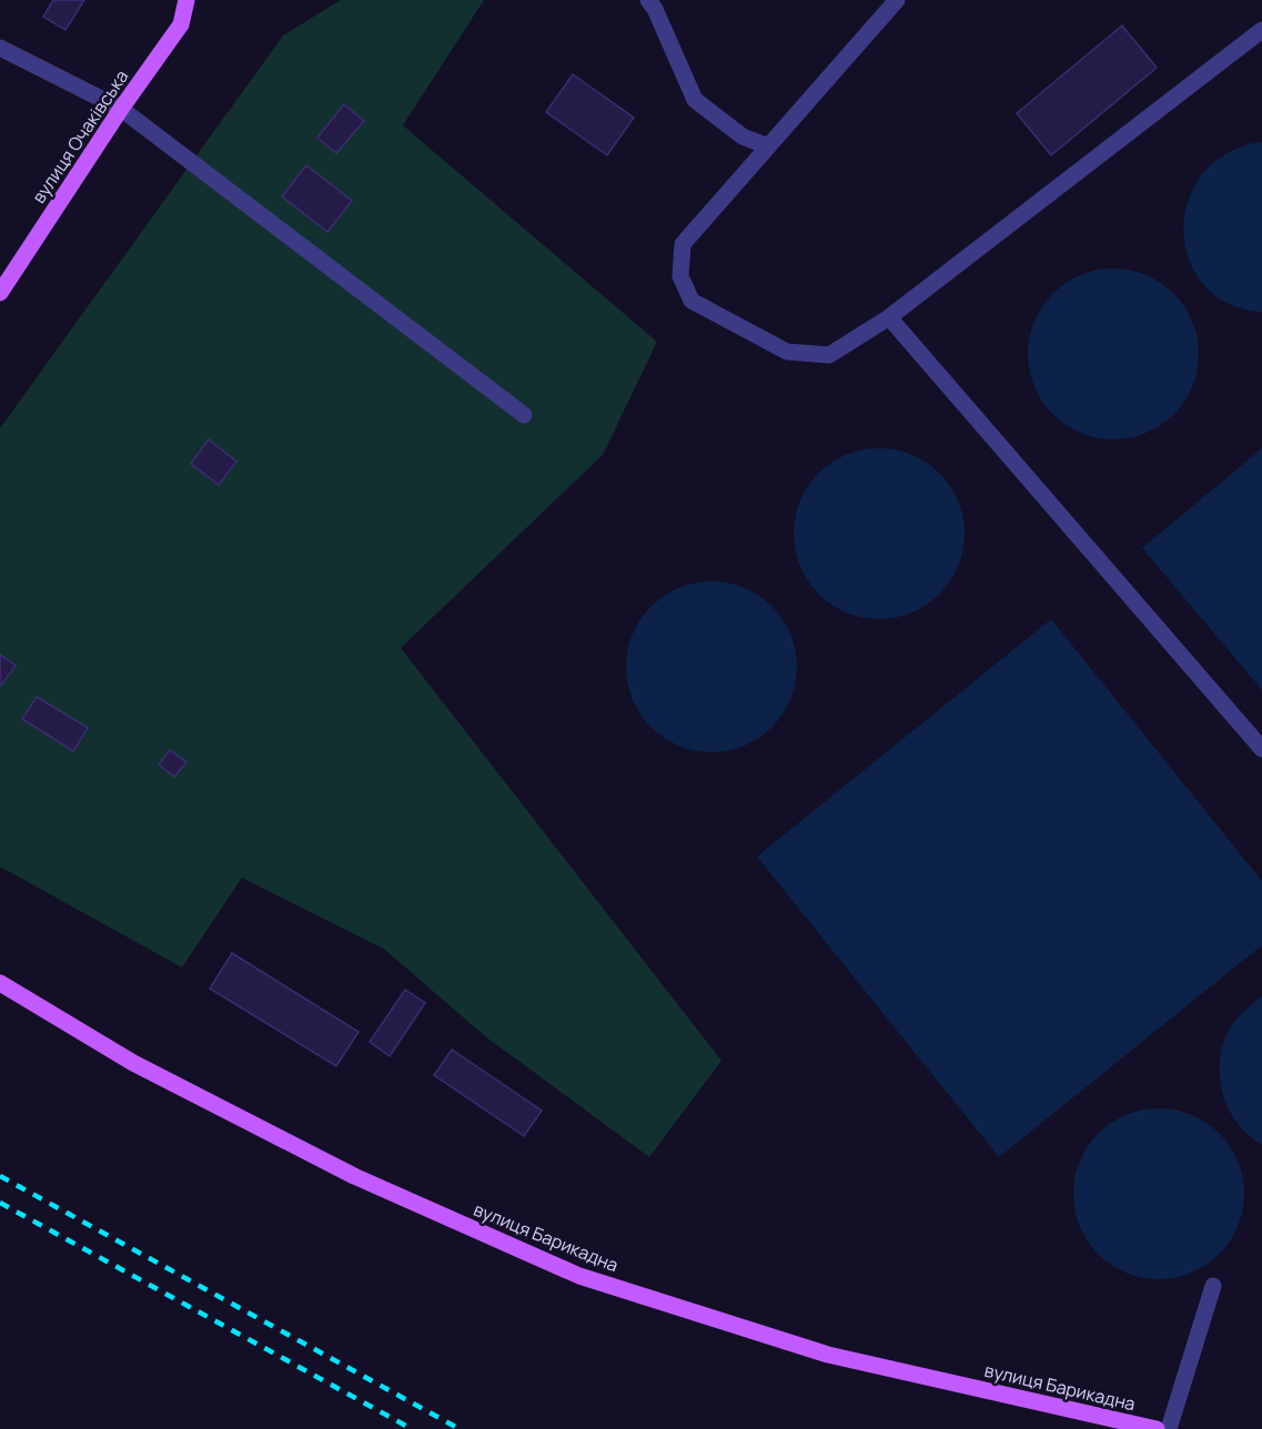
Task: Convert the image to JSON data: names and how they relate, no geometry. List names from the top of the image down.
{
  "streets": {
    "main road": ["вулиця Очаківська", "вулиця Барикадна"]
  }
}
